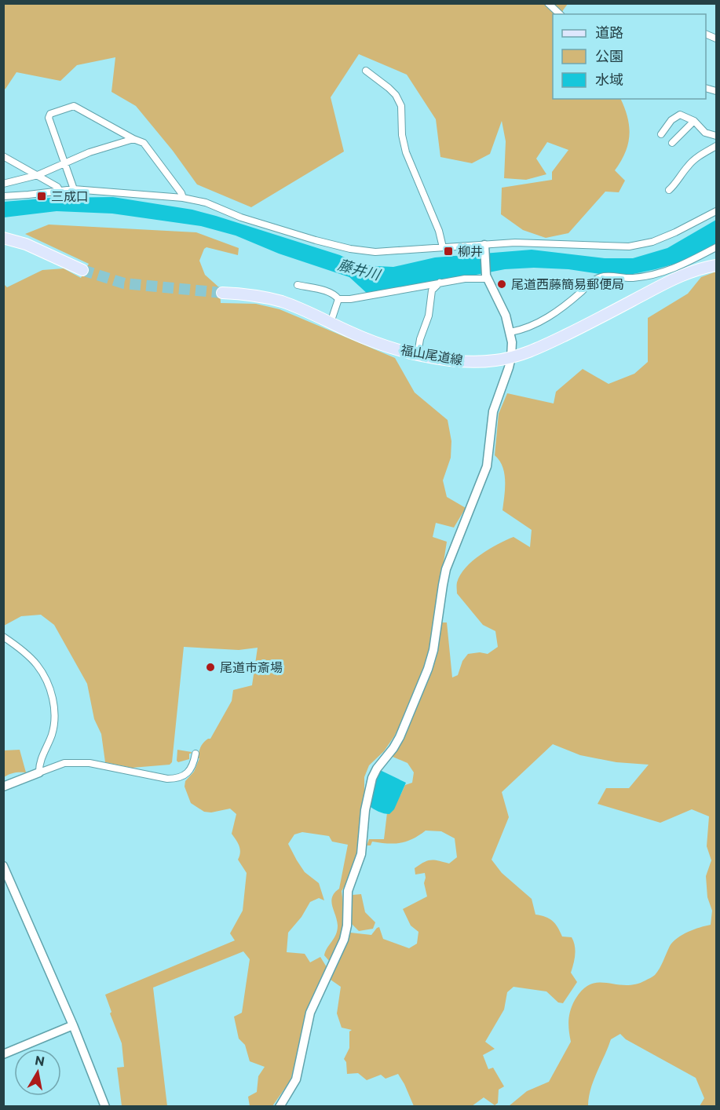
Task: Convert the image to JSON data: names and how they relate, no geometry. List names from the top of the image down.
{
  "streets": {
    "main road": ["福山尾道線"]
  },
  "water": ["藤井川"],
  "places": {
    "transit": ["三成口", "柳井"],
    "other": ["尾道西藤簡易郵便局", "尾道市斎場"]
  },
  "legend": ["道路", "公園", "水域"],
  "north": "top"
}
